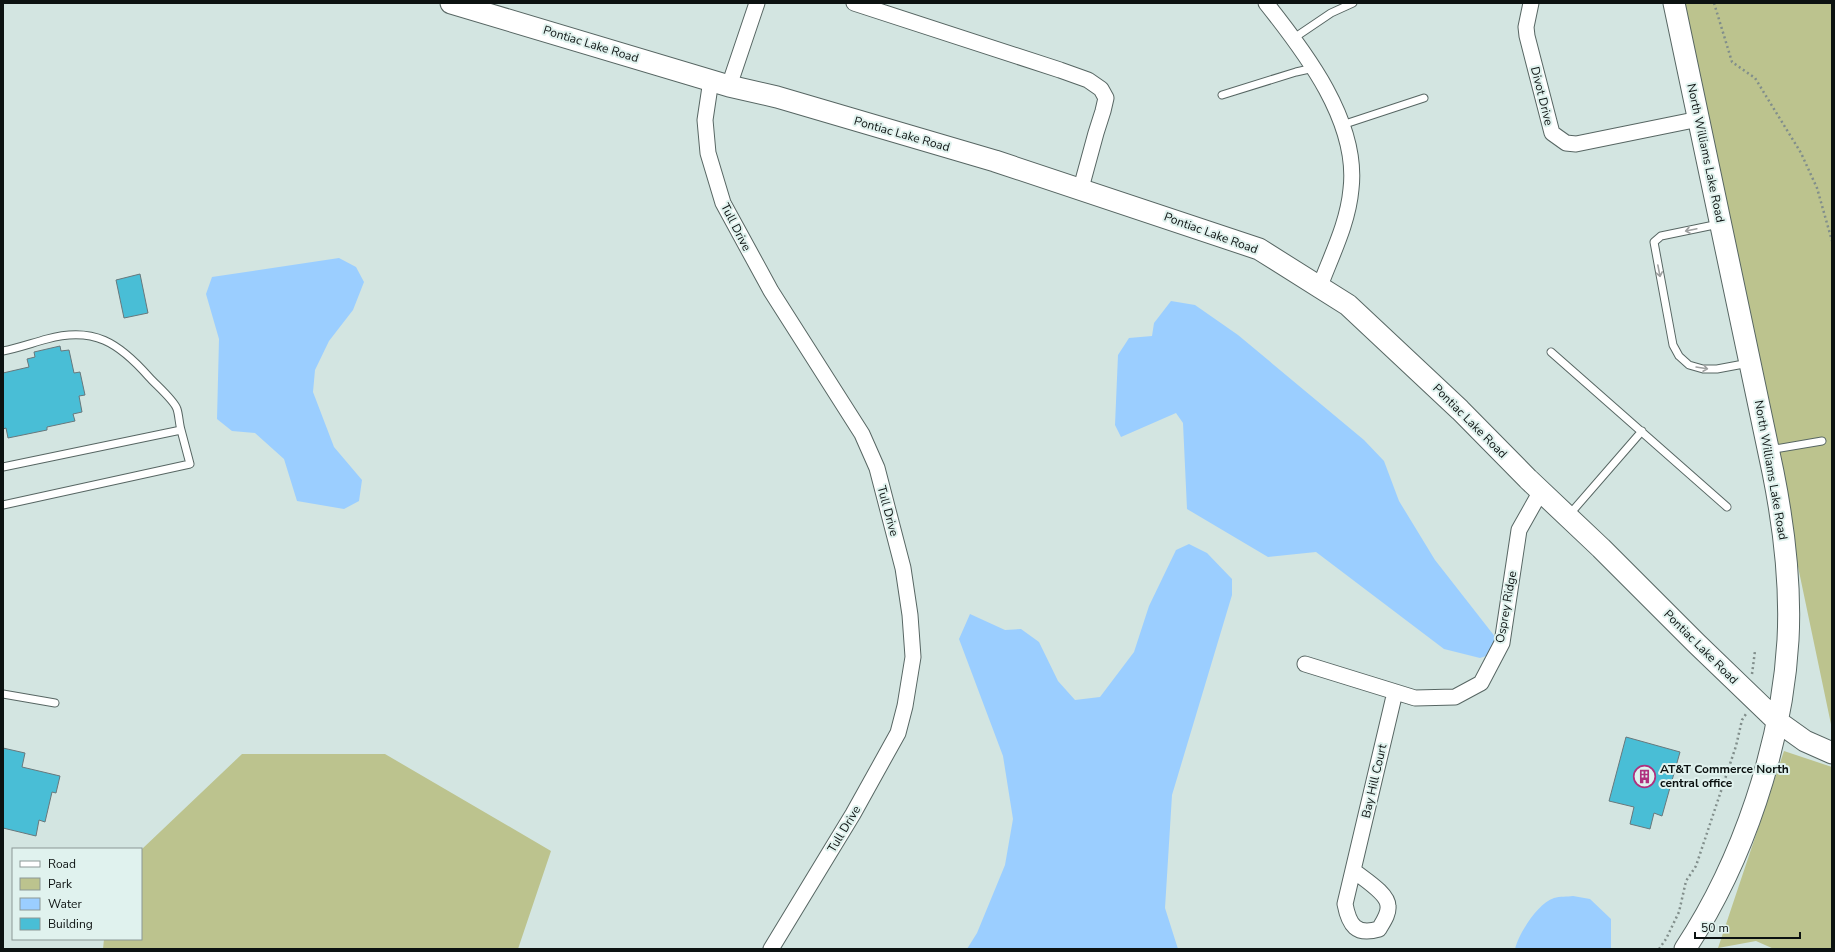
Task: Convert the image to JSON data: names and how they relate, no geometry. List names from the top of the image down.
{
  "streets": {
    "street": [
      "Pontiac Lake Road",
      "Divot Drive",
      "North Williams Lake Road",
      "Tull Drive",
      "Osprey Ridge",
      "Bay Hill Court"
    ]
  },
  "crossings": [
    ["Pontiac Lake Road", "North Williams Lake Road"],
    ["Pontiac Lake Road", "Tull Drive"],
    ["Pontiac Lake Road", "Osprey Ridge"],
    ["Divot Drive", "North Williams Lake Road"],
    ["Osprey Ridge", "Bay Hill Court"]
  ],
  "places": {
    "building": ["AT&T Commerce North central office"]
  },
  "legend": [
    "Road",
    "Park",
    "Water",
    "Building"
  ],
  "scale_bar": "50 m"
}
